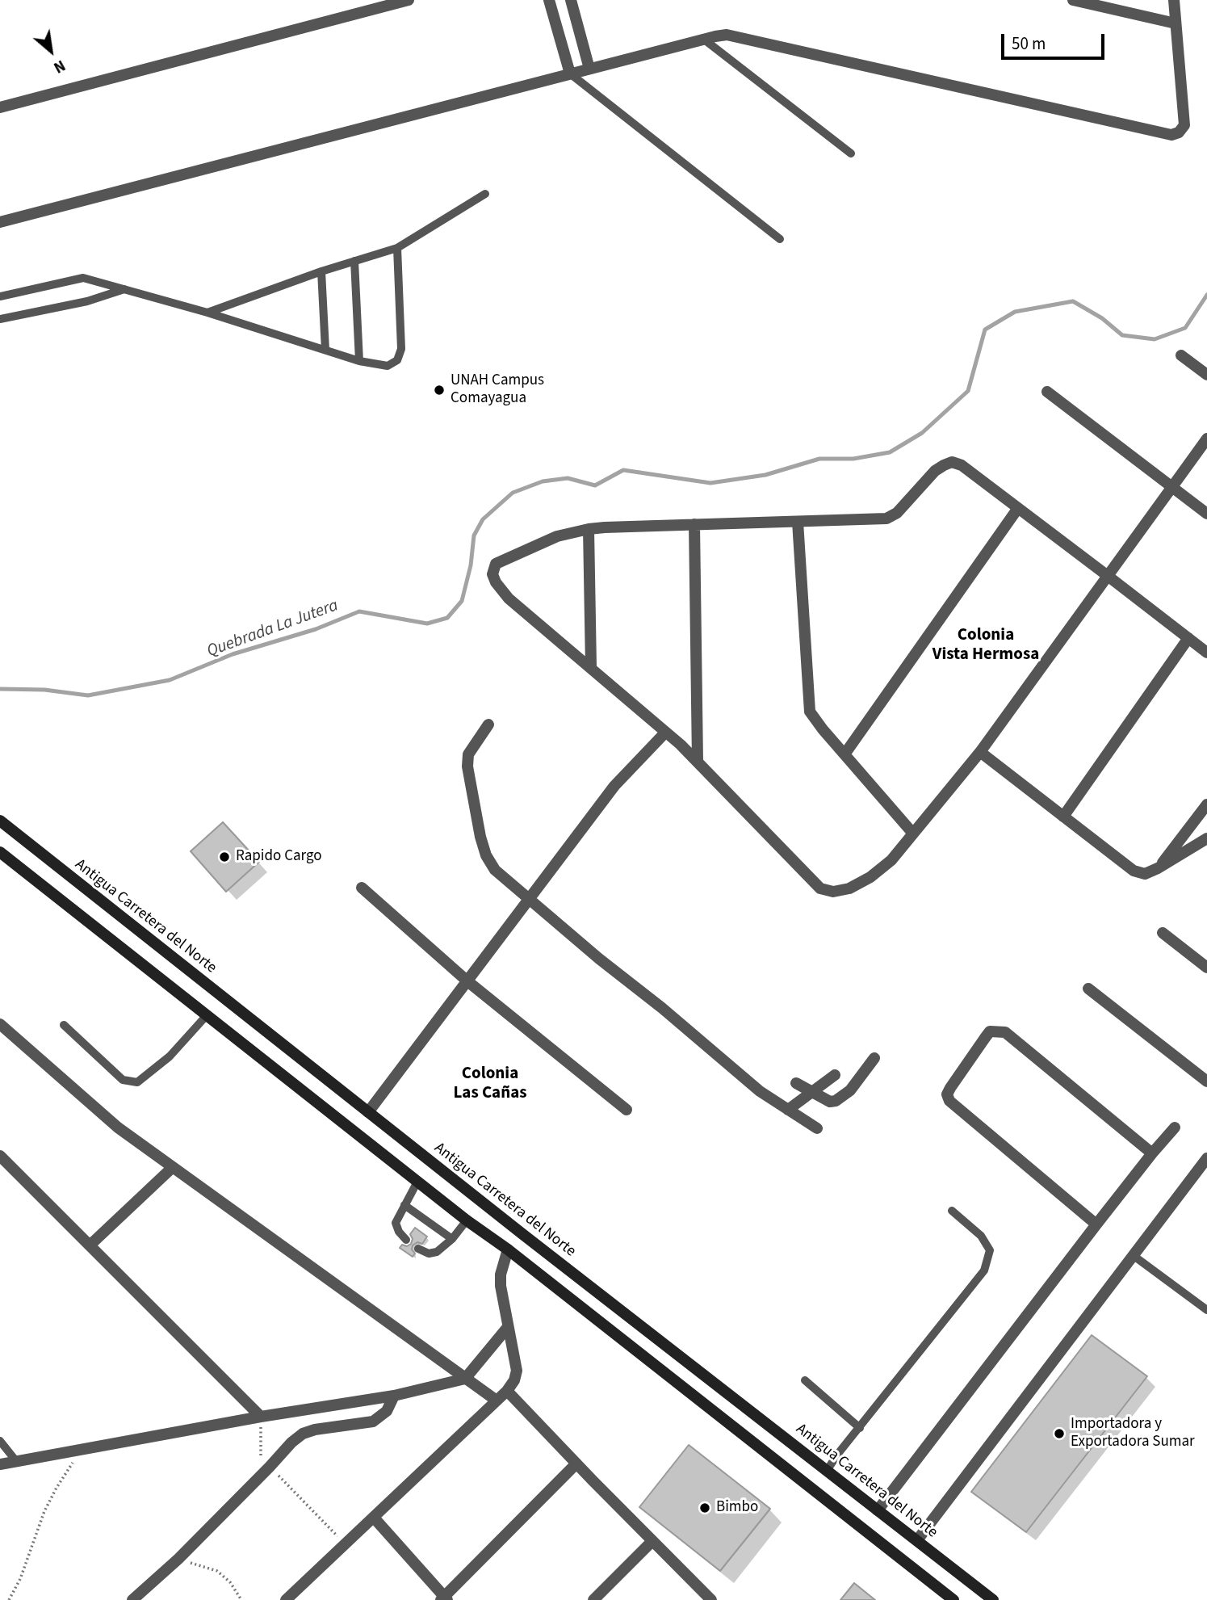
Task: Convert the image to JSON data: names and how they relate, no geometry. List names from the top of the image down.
{
  "streets": {
    "main road": ["Antigua Carretera del Norte"]
  },
  "districts": ["Colonia Vista Hermosa", "Colonia Las Cañas"],
  "water": ["Quebrada La Jutera"],
  "places": [
    "UNAH Campus Comayagua",
    "Rapido Cargo",
    "Importadora y Exportadora Sumar",
    "Bimbo"
  ],
  "scale_bar": "50 m",
  "north": "bottom right"
}
